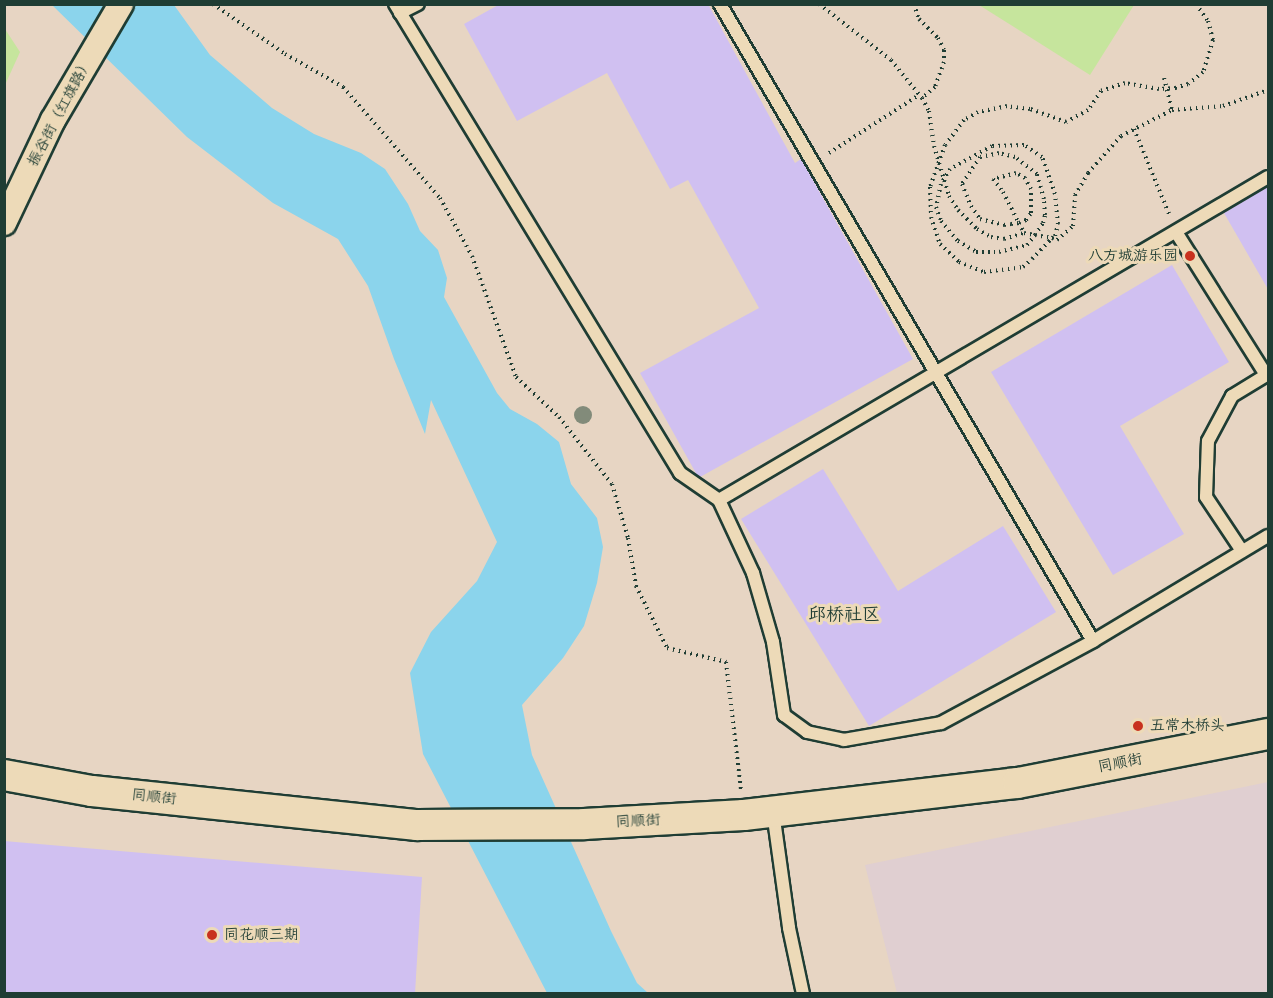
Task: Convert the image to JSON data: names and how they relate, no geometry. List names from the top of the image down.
{
  "streets": {
    "street": ["振谷街（红旗路）", "同顺街"]
  },
  "districts": ["邱桥社区"],
  "places": ["八方城游乐园", "五常木桥头", "同花顺三期"]
}
